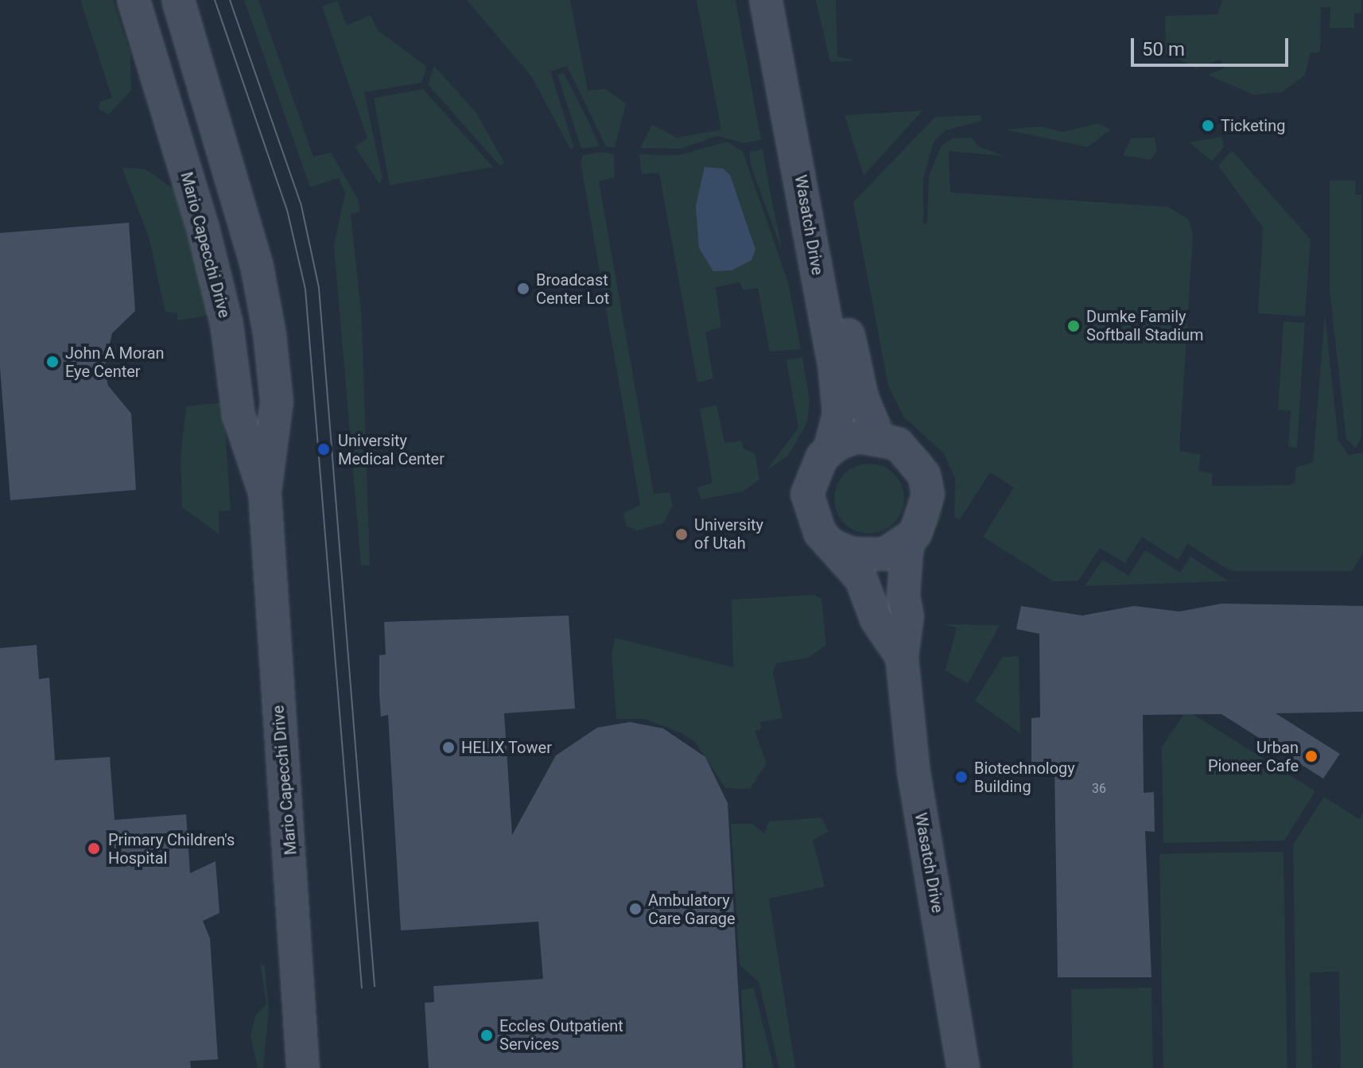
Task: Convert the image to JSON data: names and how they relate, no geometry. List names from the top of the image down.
{
  "streets": {
    "street": ["Wasatch Drive", "Mario Capecchi Drive"]
  },
  "places": [
    "Ticketing",
    "Broadcast Center Lot",
    "Dumke Family Softball Stadium",
    "John A Moran Eye Center",
    "University Medical Center",
    "University of Utah",
    "HELIX Tower",
    "Urban Pioneer Cafe",
    "Biotechnology Building",
    "Primary Children's Hospital",
    "Ambulatory Care Garage",
    "Eccles Outpatient Services"
  ],
  "house_numbers": ["36"],
  "scale_bar": "50 m"
}
